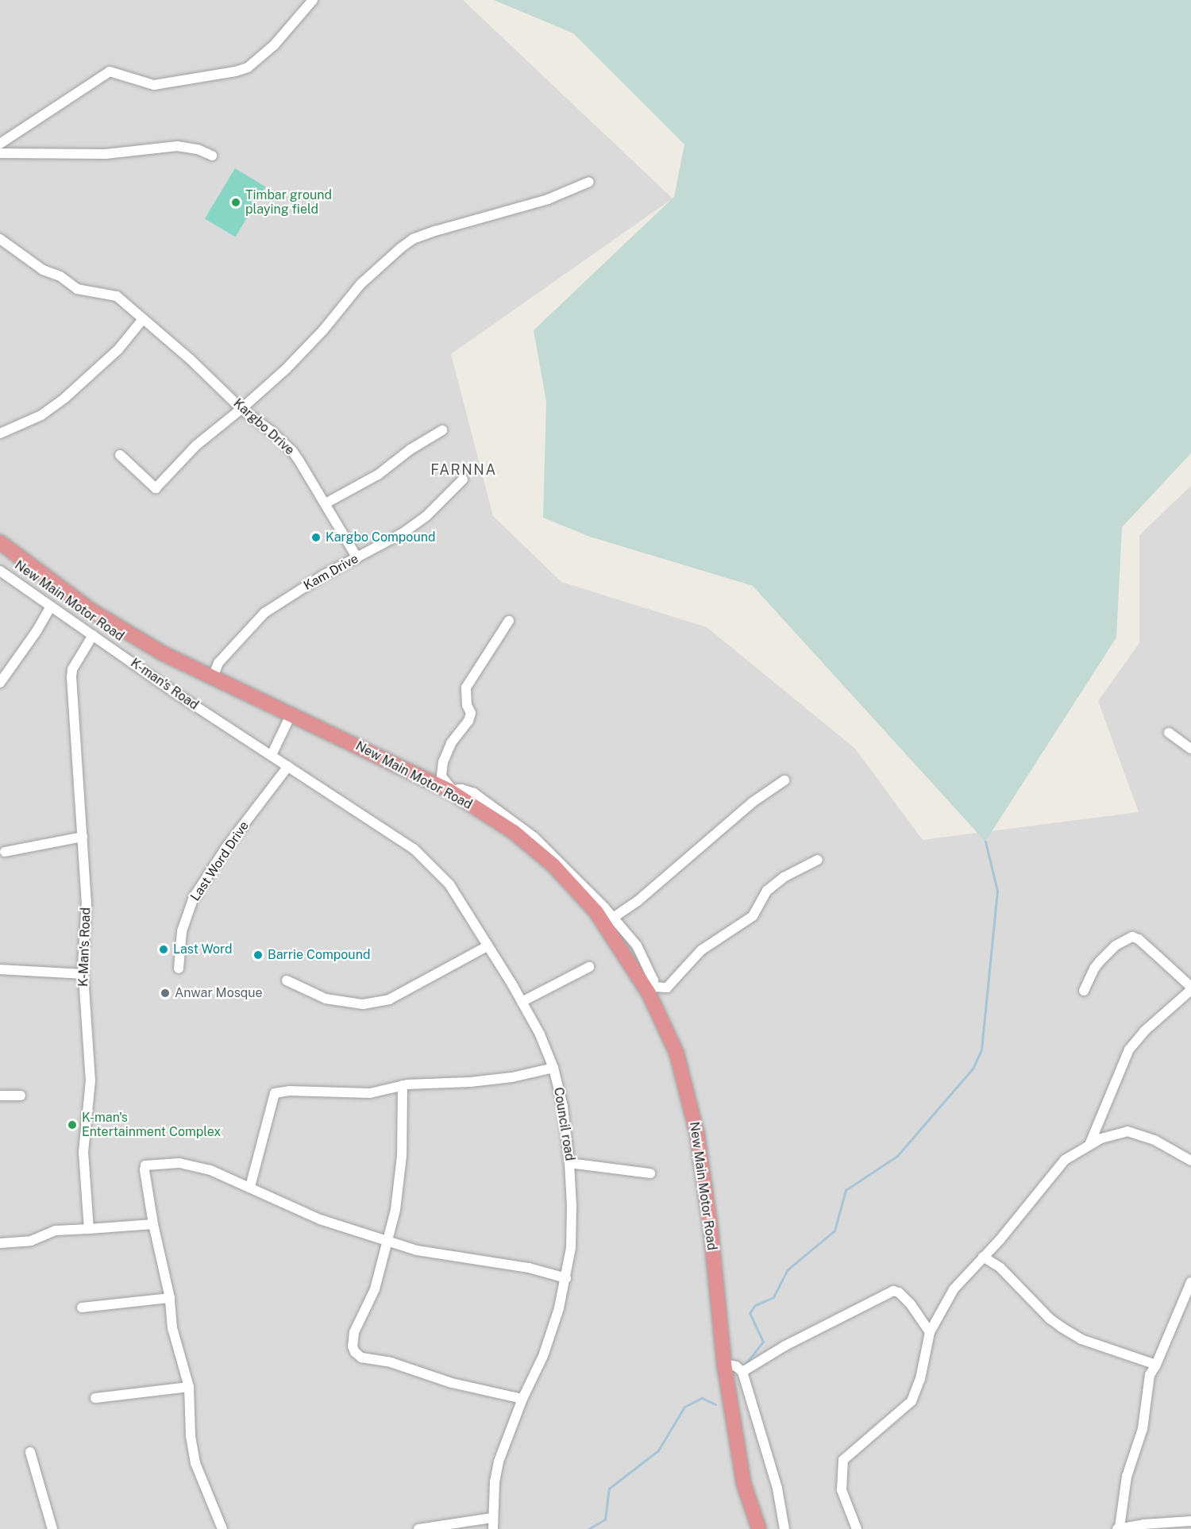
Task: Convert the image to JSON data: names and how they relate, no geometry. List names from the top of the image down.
{
  "streets": {
    "highway": ["New Main Motor Road"],
    "street": [
      "Kargbo Drive",
      "Kam Drive",
      "K-man's Road",
      "Last Word Drive",
      "K-Man's Road",
      "Council road"
    ]
  },
  "crossings": [
    ["Kargbo Drive", "Kam Drive"],
    ["Kam Drive", "New Main Motor Road"],
    ["K-man's Road", "Last Word Drive"],
    ["K-man's Road", "K-Man's Road"],
    ["K-man's Road", "Council road"]
  ],
  "districts": ["FARNNA"],
  "places": [
    "Timbar ground playing field",
    "Kargbo Compound",
    "Last Word",
    "Barrie Compound",
    "Anwar Mosque",
    "K-man's Entertainment Complex"
  ]
}
